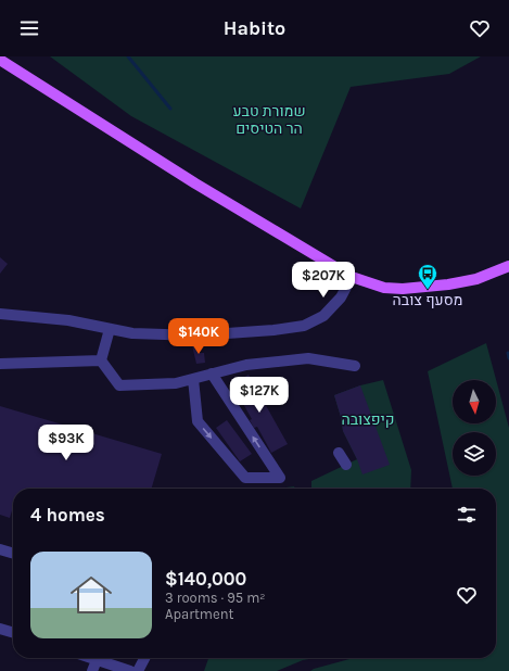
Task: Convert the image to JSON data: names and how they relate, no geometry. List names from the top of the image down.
{
  "parks": ["שמורת טבע הר הטיסים", "קיפצובה"],
  "places": {
    "bus stop": ["מסעף צובה"]
  },
  "north": "bottom",
  "page": {
    "header": "Habito",
    "price": [
      "$207K",
      "$140K",
      "$127K",
      "$93K"
    ],
    "heading": "4 homes",
    "list": [
      {
        "name": "$140,000",
        "note": "3 rooms · 95 m² · Apartment"
      }
    ]
  }
}
